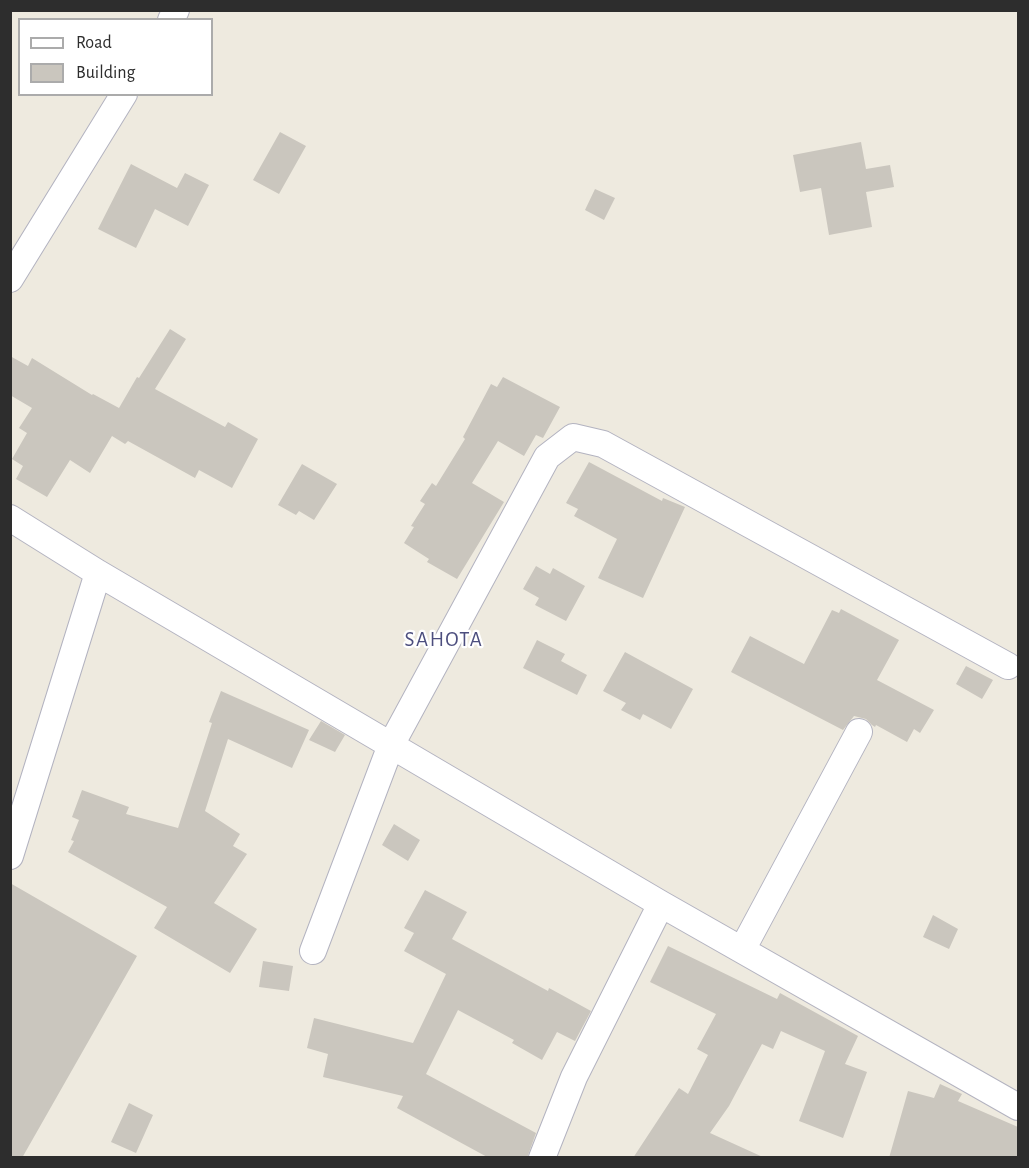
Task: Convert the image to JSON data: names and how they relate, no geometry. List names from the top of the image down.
{
  "districts": ["SAHOTA"],
  "legend": ["Road", "Building"]
}
